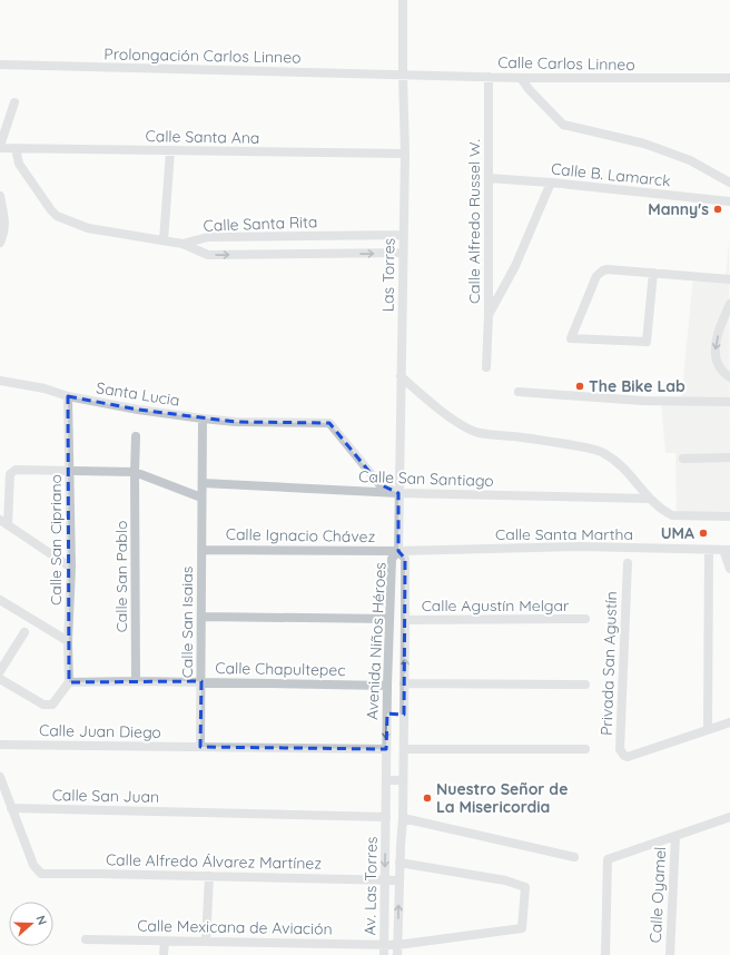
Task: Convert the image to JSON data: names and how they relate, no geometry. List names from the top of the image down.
{
  "streets": {
    "street": [
      "Prolongación Carlos Linneo",
      "Calle Carlos Linneo",
      "Calle Santa Ana",
      "Calle B. Lamarck",
      "Calle Alfredo Russel W.",
      "Calle Santa Rita",
      "Las Torres",
      "Santa Lucia",
      "Calle San Santiago",
      "Calle Santa Martha",
      "Calle Ignacio Chávez",
      "Calle San Cipriano",
      "Calle San Pablo",
      "Calle Agustín Melgar",
      "Calle San Isaias",
      "Avenida Niños Héroes",
      "Privada San Agustín",
      "Calle Chapultepec",
      "Calle Juan Diego",
      "Calle San Juan",
      "Calle Alfredo Álvarez Martínez",
      "Av. Las Torres",
      "Calle Oyamel",
      "Calle Mexicana de Aviación"
    ]
  },
  "crossings": [
    ["Prolongación Carlos Linneo", "Calle Carlos Linneo"],
    ["Prolongación Carlos Linneo", "Las Torres"],
    ["Calle Carlos Linneo", "Calle Alfredo Russel W."],
    ["Calle Carlos Linneo", "Las Torres"],
    ["Calle Santa Ana", "Las Torres"],
    ["Calle B. Lamarck", "Calle Alfredo Russel W."],
    ["Calle Santa Rita", "Las Torres"],
    ["Las Torres", "Santa Lucia"],
    ["Las Torres", "Calle San Santiago"],
    ["Las Torres", "Calle Santa Martha"],
    ["Las Torres", "Calle Ignacio Chávez"],
    ["Las Torres", "Avenida Niños Héroes"],
    ["Santa Lucia", "Calle San Santiago"],
    ["Santa Lucia", "Calle San Cipriano"],
    ["Santa Lucia", "Calle San Isaias"],
    ["Calle San Santiago", "Calle San Isaias"],
    ["Calle Santa Martha", "Calle Ignacio Chávez"],
    ["Calle Santa Martha", "Avenida Niños Héroes"],
    ["Calle Ignacio Chávez", "Calle San Isaias"],
    ["Calle Ignacio Chávez", "Avenida Niños Héroes"],
    ["Calle San Cipriano", "Calle Chapultepec"],
    ["Calle San Pablo", "Calle Chapultepec"],
    ["Calle Agustín Melgar", "Avenida Niños Héroes"],
    ["Calle San Isaias", "Calle Chapultepec"],
    ["Calle San Isaias", "Calle Juan Diego"],
    ["Avenida Niños Héroes", "Calle Chapultepec"],
    ["Avenida Niños Héroes", "Calle Juan Diego"],
    ["Avenida Niños Héroes", "Calle San Juan"],
    ["Avenida Niños Héroes", "Av. Las Torres"],
    ["Calle San Juan", "Calle Alfredo Álvarez Martínez"],
    ["Calle San Juan", "Av. Las Torres"],
    ["Calle Alfredo Álvarez Martínez", "Av. Las Torres"],
    ["Av. Las Torres", "Calle Mexicana de Aviación"]
  ],
  "places": [
    "Manny's",
    "The Bike Lab",
    "UMA",
    "Nuestro Señor de La Misericordia"
  ],
  "north": "right"
}
